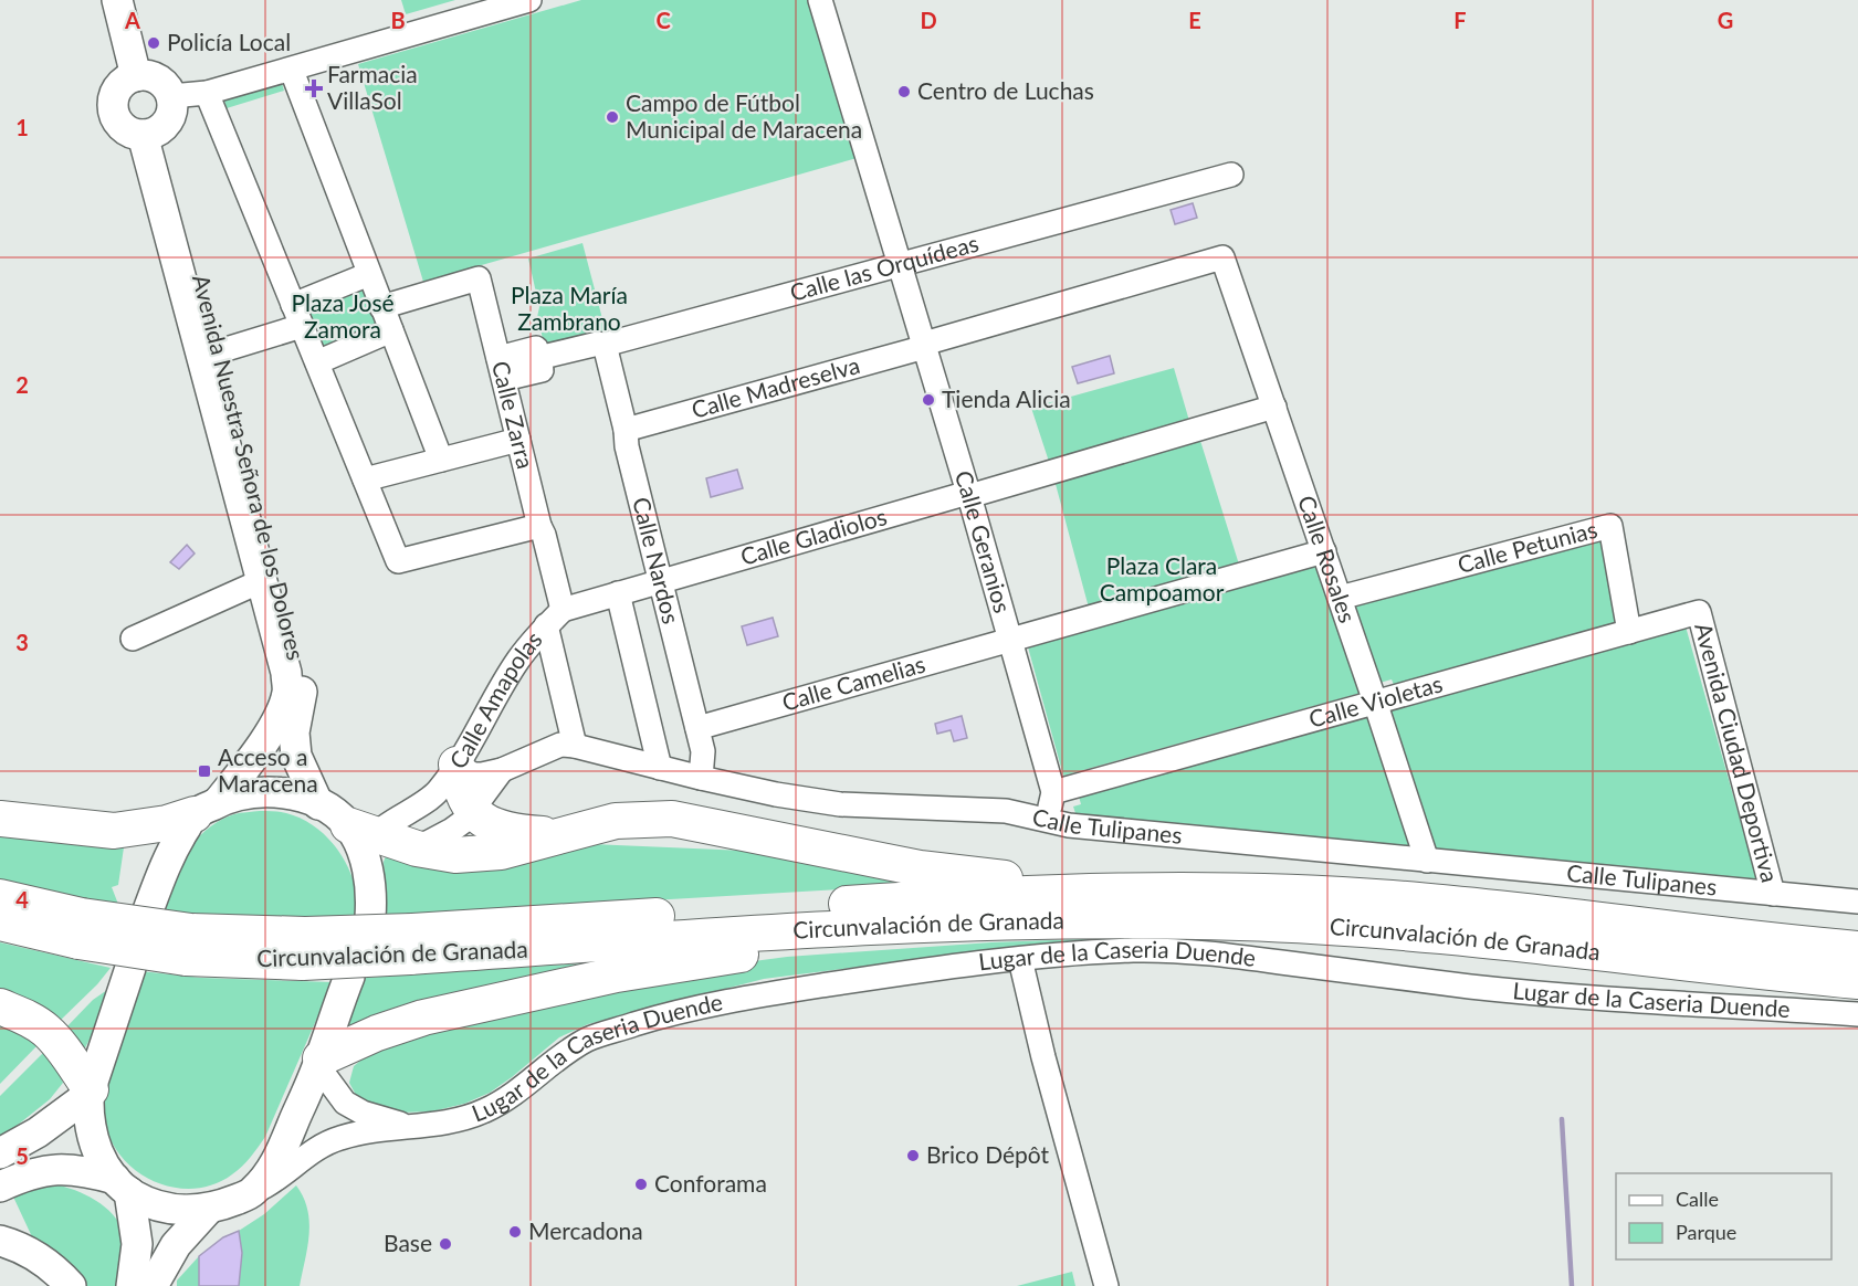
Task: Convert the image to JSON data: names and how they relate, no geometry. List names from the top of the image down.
{
  "streets": {
    "highway": ["Circunvalación de Granada"],
    "main road": ["Avenida Nuestra Señora de los Dolores"],
    "street": [
      "Calle las Orquídeas",
      "Calle Madreselva",
      "Calle Zarra",
      "Calle Gladiolos",
      "Calle Geranios",
      "Calle Petunias",
      "Calle Rosales",
      "Calle Nardos",
      "Calle Camelias",
      "Calle Amapolas",
      "Calle Violetas",
      "Avenida Ciudad Deportiva",
      "Calle Tulipanes",
      "Lugar de la Caseria Duende"
    ]
  },
  "crossings": [
    ["Calle las Orquídeas", "Calle Zarra"],
    ["Calle las Orquídeas", "Calle Geranios"],
    ["Calle las Orquídeas", "Calle Nardos"],
    ["Calle Madreselva", "Calle Geranios"],
    ["Calle Madreselva", "Calle Rosales"],
    ["Calle Madreselva", "Calle Nardos"],
    ["Calle Zarra", "Calle Amapolas"],
    ["Calle Zarra", "Calle Tulipanes"],
    ["Calle Gladiolos", "Calle Geranios"],
    ["Calle Gladiolos", "Calle Nardos"],
    ["Calle Gladiolos", "Calle Amapolas"],
    ["Calle Geranios", "Calle Camelias"],
    ["Calle Geranios", "Calle Violetas"],
    ["Calle Geranios", "Calle Tulipanes"],
    ["Calle Petunias", "Calle Rosales"],
    ["Calle Petunias", "Calle Violetas"],
    ["Calle Rosales", "Calle Violetas"],
    ["Calle Rosales", "Calle Tulipanes"],
    ["Calle Nardos", "Calle Camelias"],
    ["Calle Nardos", "Calle Amapolas"],
    ["Calle Nardos", "Calle Tulipanes"],
    ["Calle Amapolas", "Calle Tulipanes"],
    ["Calle Violetas", "Avenida Ciudad Deportiva"],
    ["Avenida Ciudad Deportiva", "Calle Tulipanes"]
  ],
  "parks": ["Plaza María Zambrano", "Plaza José Zamora", "Plaza Clara Campoamor"],
  "places": {
    "other": [
      "Policía Local",
      "Centro de Luchas",
      "Campo de Fútbol Municipal de Maracena",
      "Tienda Alicia",
      "Brico Dépôt",
      "Conforama",
      "Mercadona",
      "Base"
    ],
    "health": ["Farmacia VillaSol"],
    "transit": ["Acceso a Maracena"]
  },
  "legend": ["Calle", "Parque"],
  "grid": {
    "columns": [
      "A",
      "B",
      "C",
      "D",
      "E",
      "F",
      "G"
    ],
    "rows": [
      "1",
      "2",
      "3",
      "4",
      "5"
    ]
  }
}
